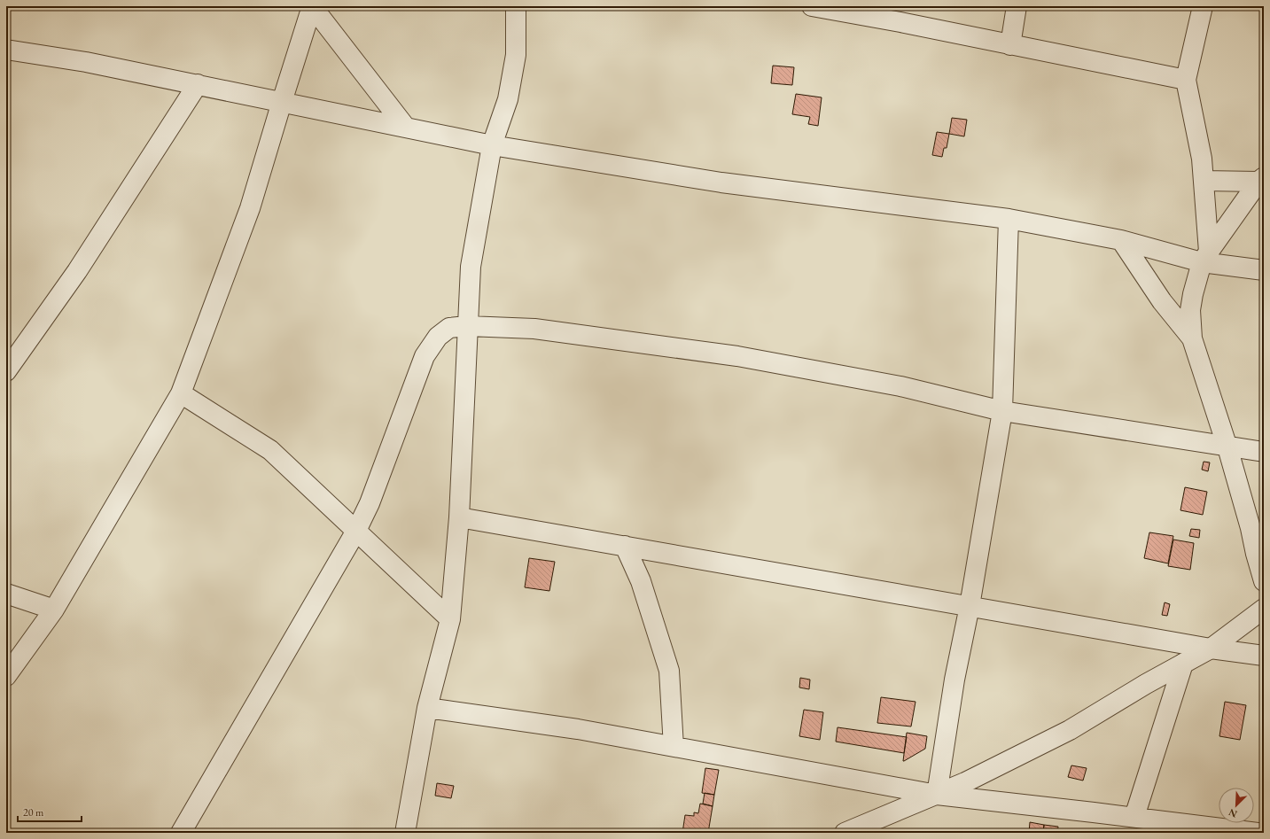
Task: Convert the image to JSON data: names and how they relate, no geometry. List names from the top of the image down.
{
  "scale_bar": "20 m",
  "north": "bottom left"
}
